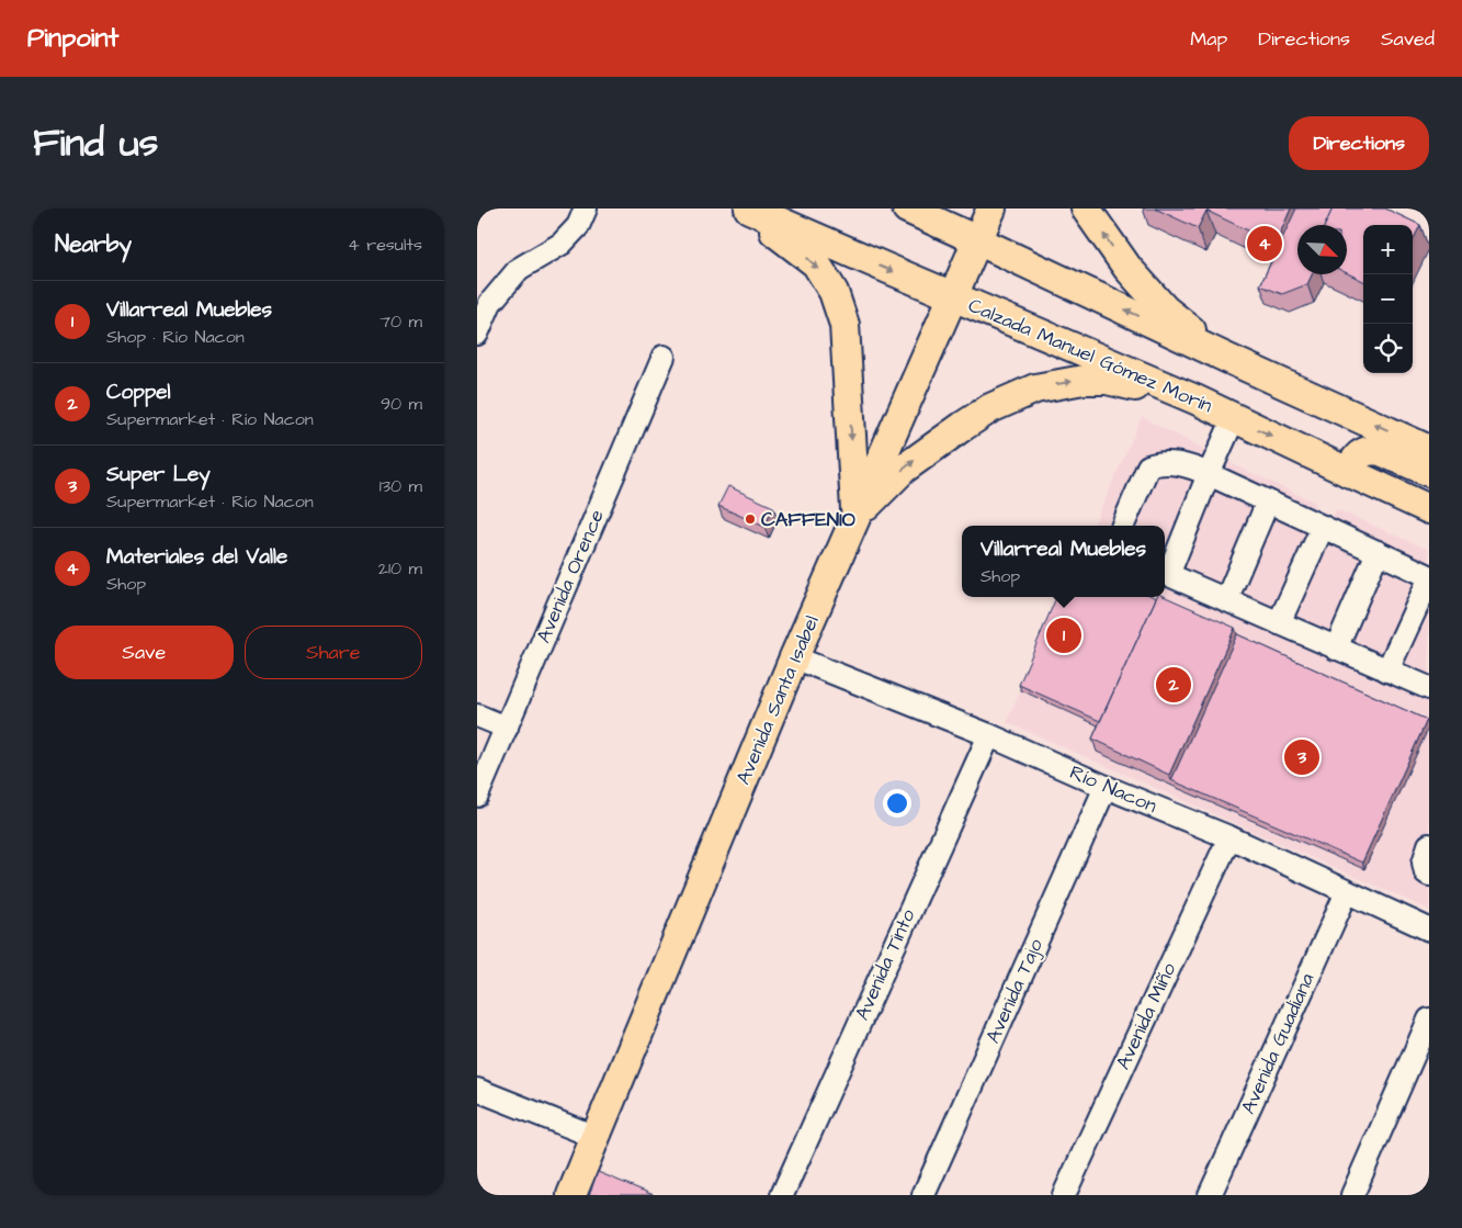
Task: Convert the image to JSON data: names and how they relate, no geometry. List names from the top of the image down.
{
  "streets": {
    "main road": ["Calzada Manuel Gómez Morín", "Avenida Santa Isabel"],
    "street": [
      "Avenida Orence",
      "Río Nacon",
      "Avenida Tinto",
      "Avenida Tajo",
      "Avenida Miño",
      "Avenida Guadiana"
    ]
  },
  "crossings": [
    ["Calzada Manuel Gómez Morín", "Avenida Santa Isabel"],
    ["Avenida Santa Isabel", "Río Nacon"],
    ["Río Nacon", "Avenida Tinto"],
    ["Río Nacon", "Avenida Tajo"],
    ["Río Nacon", "Avenida Miño"],
    ["Río Nacon", "Avenida Guadiana"]
  ],
  "places": ["CAFFENIO"],
  "north": "bottom right",
  "page": {
    "header": "Pinpoint",
    "nav": ["Map", "Directions", "Saved"],
    "title": "Find us",
    "buttons": [
      "Directions",
      ["Save", "Share"]
    ],
    "heading": ["Nearby", "4 results"],
    "pins": [
      "4",
      "1",
      "2",
      "3"
    ],
    "map_buttons": ["+", "−"],
    "list": [
      {
        "mark": "1",
        "name": "Villarreal Muebles",
        "note": "Shop · Río Nacon",
        "value": "70 m"
      },
      {
        "mark": "2",
        "name": "Coppel",
        "note": "Supermarket · Río Nacon",
        "value": "90 m"
      },
      {
        "mark": "3",
        "name": "Super Ley",
        "note": "Supermarket · Río Nacon",
        "value": "130 m"
      },
      {
        "mark": "4",
        "name": "Materiales del Valle",
        "note": "Shop",
        "value": "210 m"
      }
    ],
    "popup": ["Villarreal Muebles", "Shop"]
  }
}
